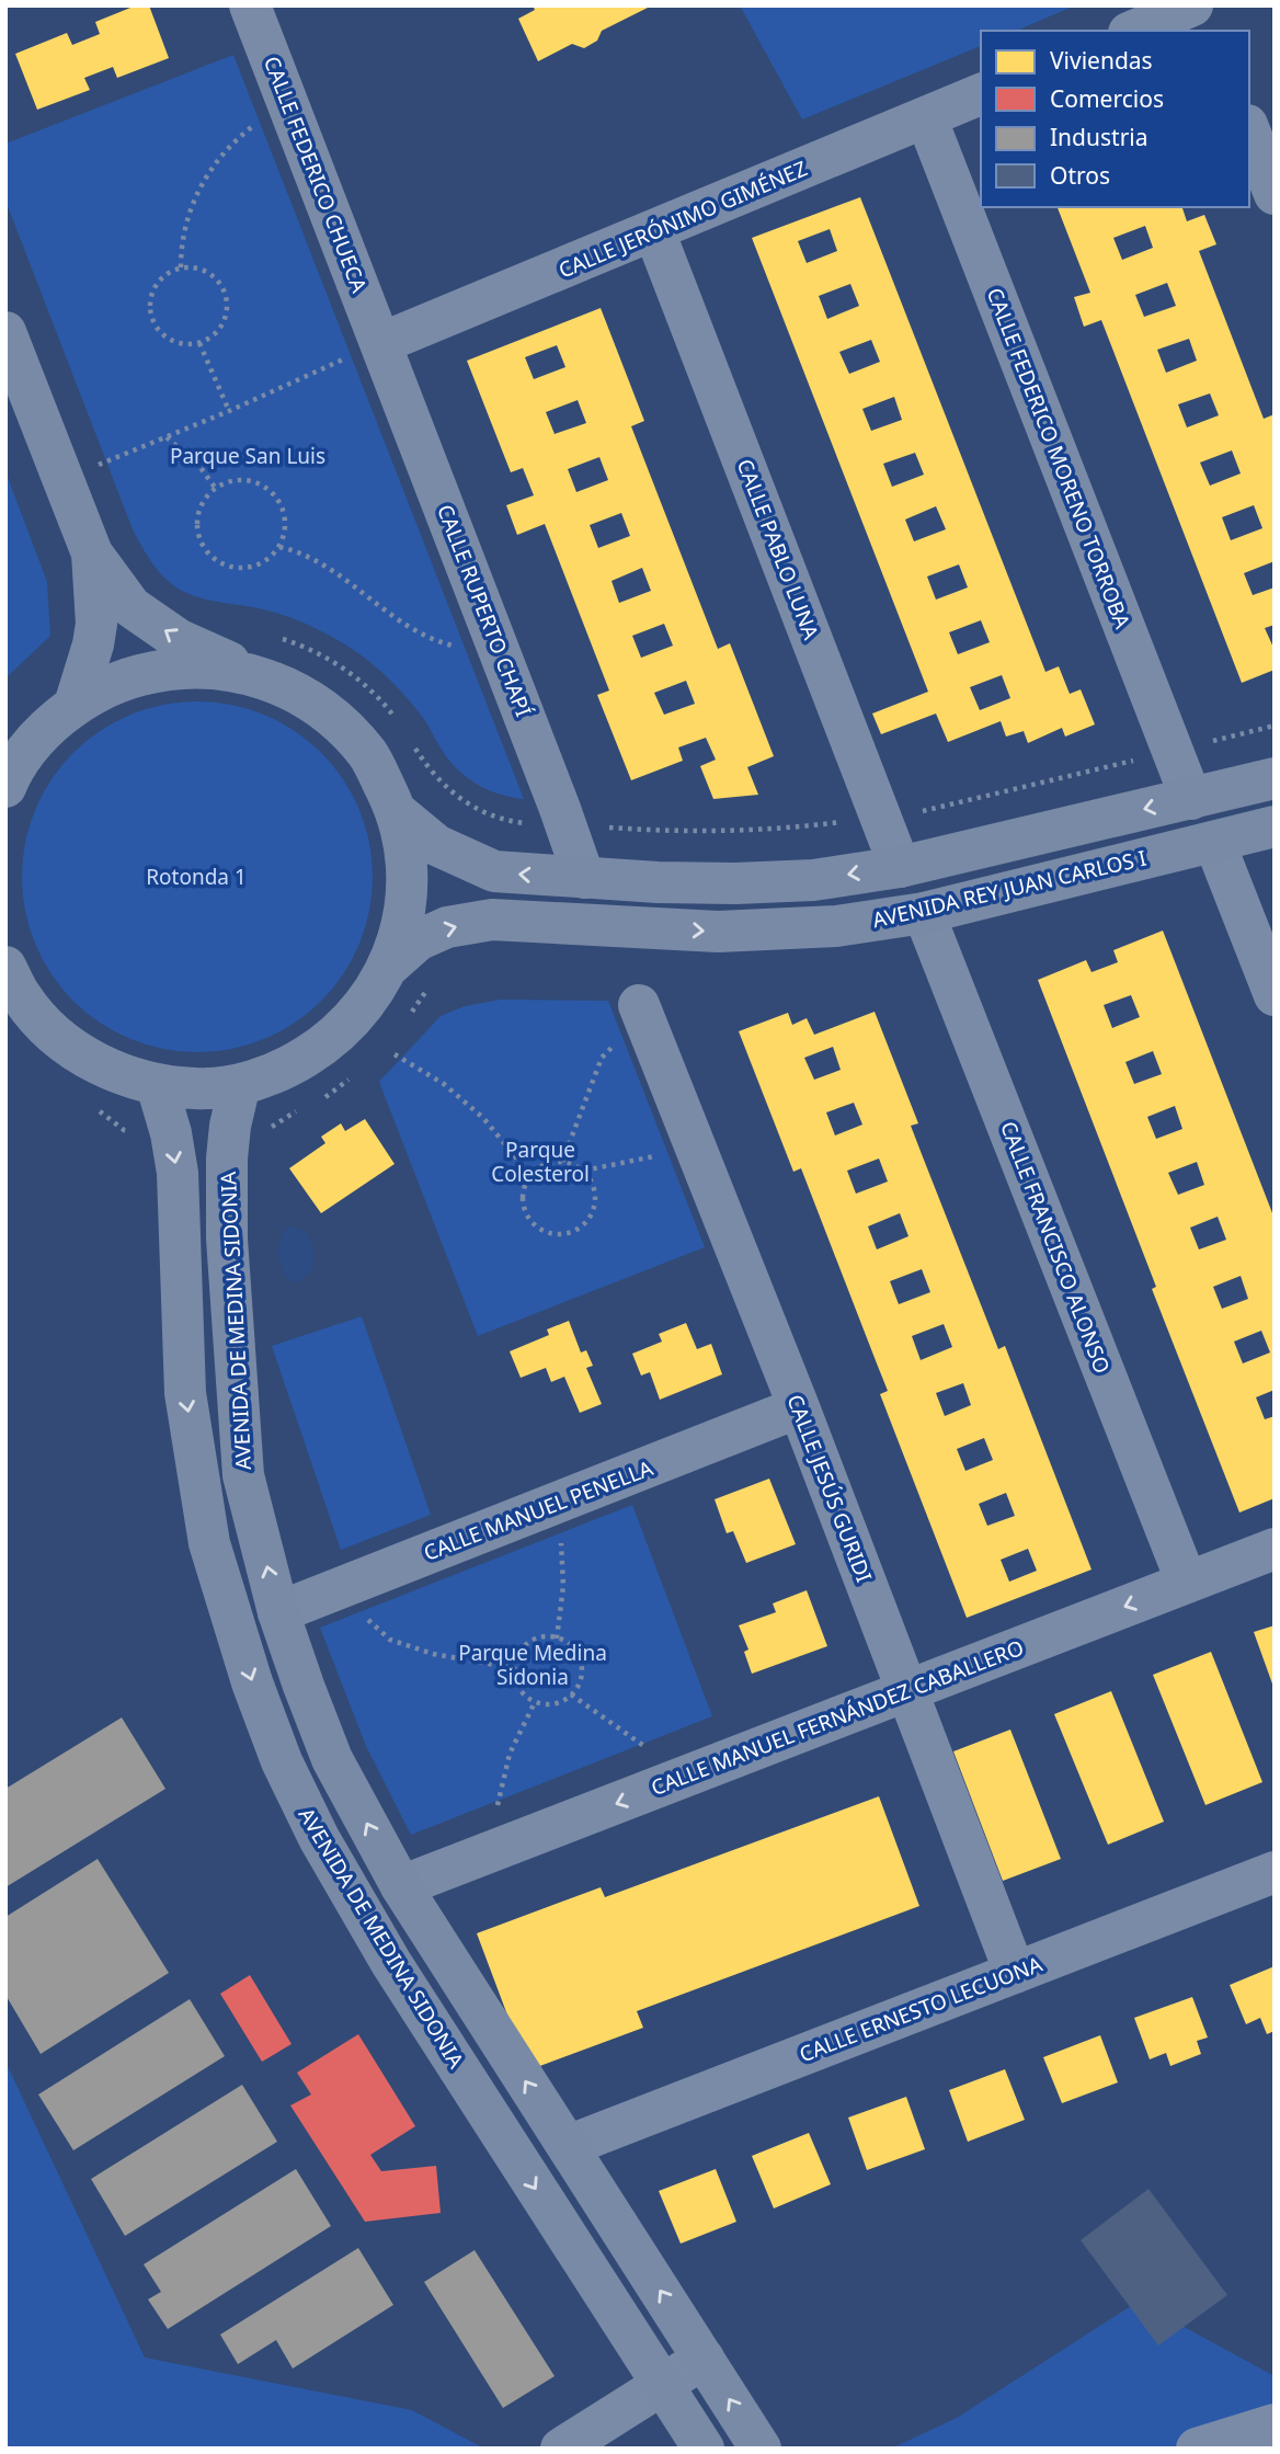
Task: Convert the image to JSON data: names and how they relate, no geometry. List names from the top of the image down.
{
  "streets": {
    "main road": ["AVENIDA REY JUAN CARLOS I", "AVENIDA DE MEDINA SIDONIA"],
    "street": [
      "CALLE FEDERICO CHUECA",
      "CALLE JERÓNIMO GIMÉNEZ",
      "CALLE FEDERICO MORENO TORROBA",
      "CALLE PABLO LUNA",
      "CALLE RUPERTO CHAPÍ",
      "CALLE FRANCISCO ALONSO",
      "CALLE JESÚS GURIDI",
      "CALLE MANUEL PENELLA",
      "CALLE MANUEL FERNÁNDEZ CABALLERO",
      "CALLE ERNESTO LECUONA"
    ]
  },
  "crossings": [
    ["CALLE FEDERICO CHUECA", "CALLE JERÓNIMO GIMÉNEZ"],
    ["CALLE FEDERICO CHUECA", "CALLE RUPERTO CHAPÍ"],
    ["CALLE JERÓNIMO GIMÉNEZ", "CALLE FEDERICO MORENO TORROBA"],
    ["CALLE JERÓNIMO GIMÉNEZ", "CALLE PABLO LUNA"],
    ["CALLE JERÓNIMO GIMÉNEZ", "CALLE RUPERTO CHAPÍ"],
    ["AVENIDA REY JUAN CARLOS I", "CALLE FRANCISCO ALONSO"],
    ["CALLE FRANCISCO ALONSO", "CALLE MANUEL FERNÁNDEZ CABALLERO"],
    ["AVENIDA DE MEDINA SIDONIA", "CALLE MANUEL PENELLA"],
    ["AVENIDA DE MEDINA SIDONIA", "CALLE MANUEL FERNÁNDEZ CABALLERO"],
    ["AVENIDA DE MEDINA SIDONIA", "CALLE ERNESTO LECUONA"],
    ["CALLE JESÚS GURIDI", "CALLE MANUEL PENELLA"],
    ["CALLE JESÚS GURIDI", "CALLE MANUEL FERNÁNDEZ CABALLERO"],
    ["CALLE JESÚS GURIDI", "CALLE ERNESTO LECUONA"]
  ],
  "one_way": ["CALLE MANUEL FERNÁNDEZ CABALLERO"],
  "parks": [
    "Parque San Luis",
    "Rotonda 1",
    "Parque Colesterol",
    "Parque Medina Sidonia"
  ],
  "legend": [
    "Viviendas",
    "Comercios",
    "Industria",
    "Otros"
  ]
}
